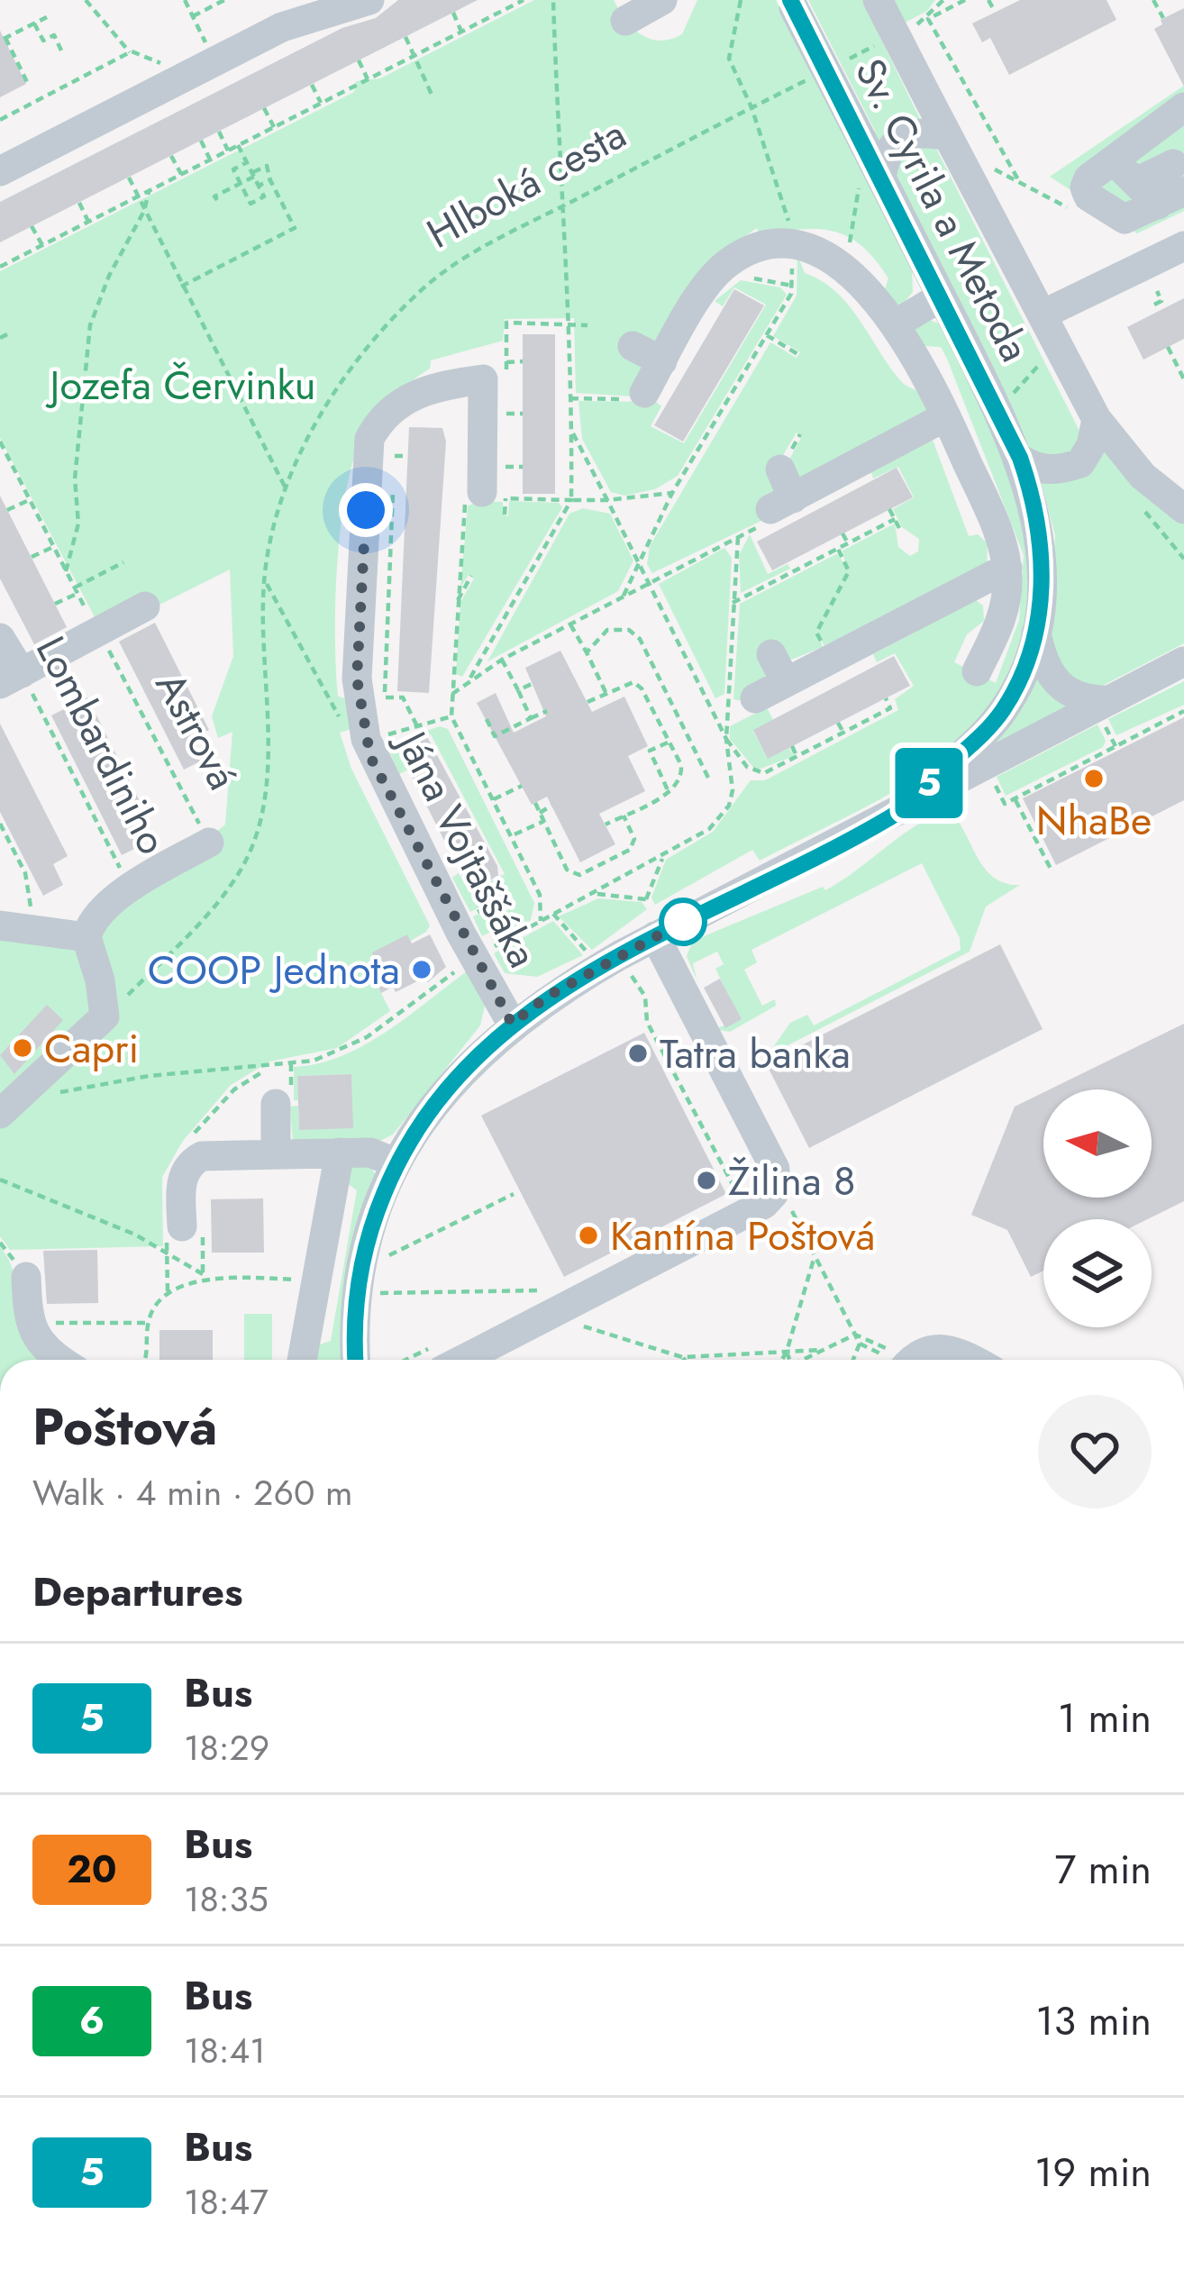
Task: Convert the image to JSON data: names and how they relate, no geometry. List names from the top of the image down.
{
  "streets": {
    "street": [
      "Sv. Cyrila a Metoda",
      "Astrová",
      "Lombardiniho",
      "Jána Vojtaššáka"
    ],
    "path": ["Hlboká cesta"]
  },
  "crossings": [
    ["Astrová", "Lombardiniho"]
  ],
  "parks": ["Jozefa Červinku"],
  "places": [
    "NhaBe",
    "COOP Jednota",
    "Capri",
    "Tatra banka",
    "Žilina 8",
    "Kantína Poštová"
  ],
  "lines": ["bus line 5"],
  "north": "left",
  "page": {
    "on_map": "5",
    "heading": [
      ["Poštová", "Walk · 4 min · 260 m"],
      "Departures"
    ],
    "list": [
      {
        "mark": "5",
        "name": "Bus",
        "note": "18:29",
        "value": "1 min"
      },
      {
        "mark": "20",
        "name": "Bus",
        "note": "18:35",
        "value": "7 min"
      },
      {
        "mark": "6",
        "name": "Bus",
        "note": "18:41",
        "value": "13 min"
      },
      {
        "mark": "5",
        "name": "Bus",
        "note": "18:47",
        "value": "19 min"
      }
    ]
  }
}
